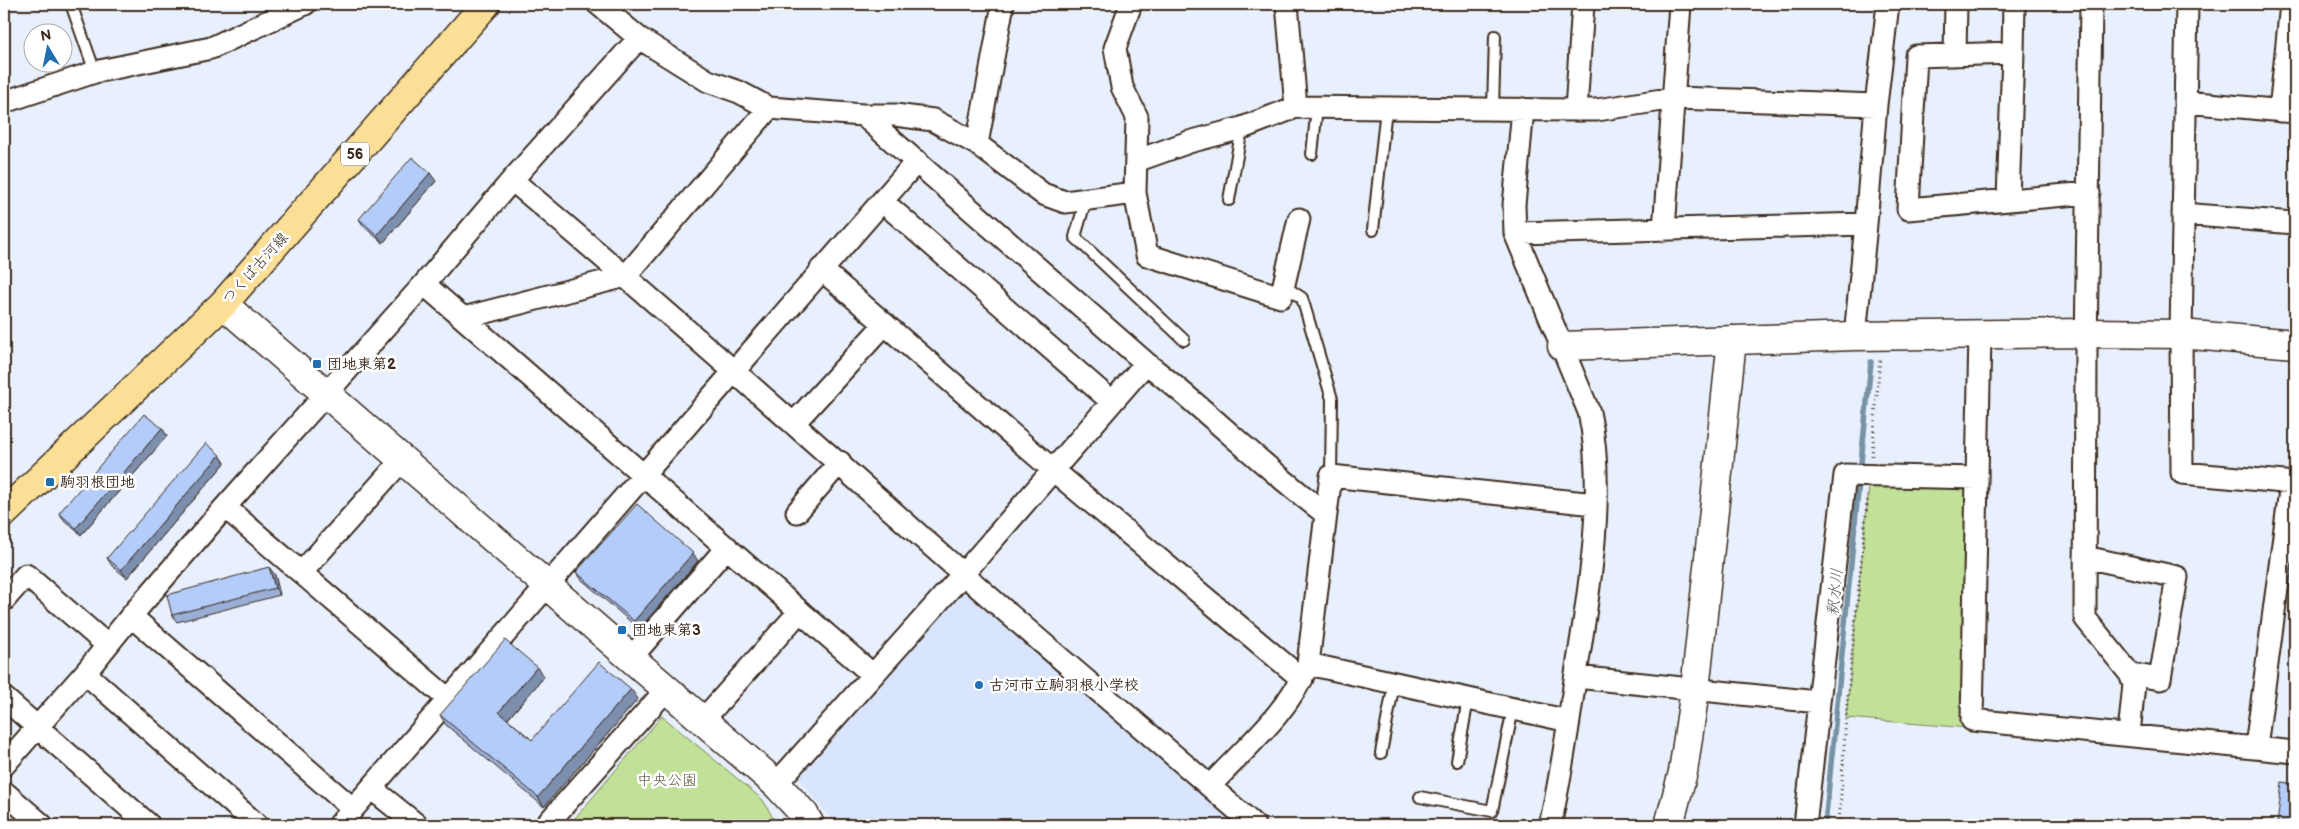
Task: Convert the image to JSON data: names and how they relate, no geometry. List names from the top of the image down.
{
  "streets": {
    "main road": ["56", "つくば古河線"]
  },
  "water": ["釈水川"],
  "parks": ["中央公園"],
  "places": {
    "transit": ["団地東第2", "駒羽根団地", "団地東第3"],
    "other": ["古河市立駒羽根小学校"]
  },
  "north": "top"
}
